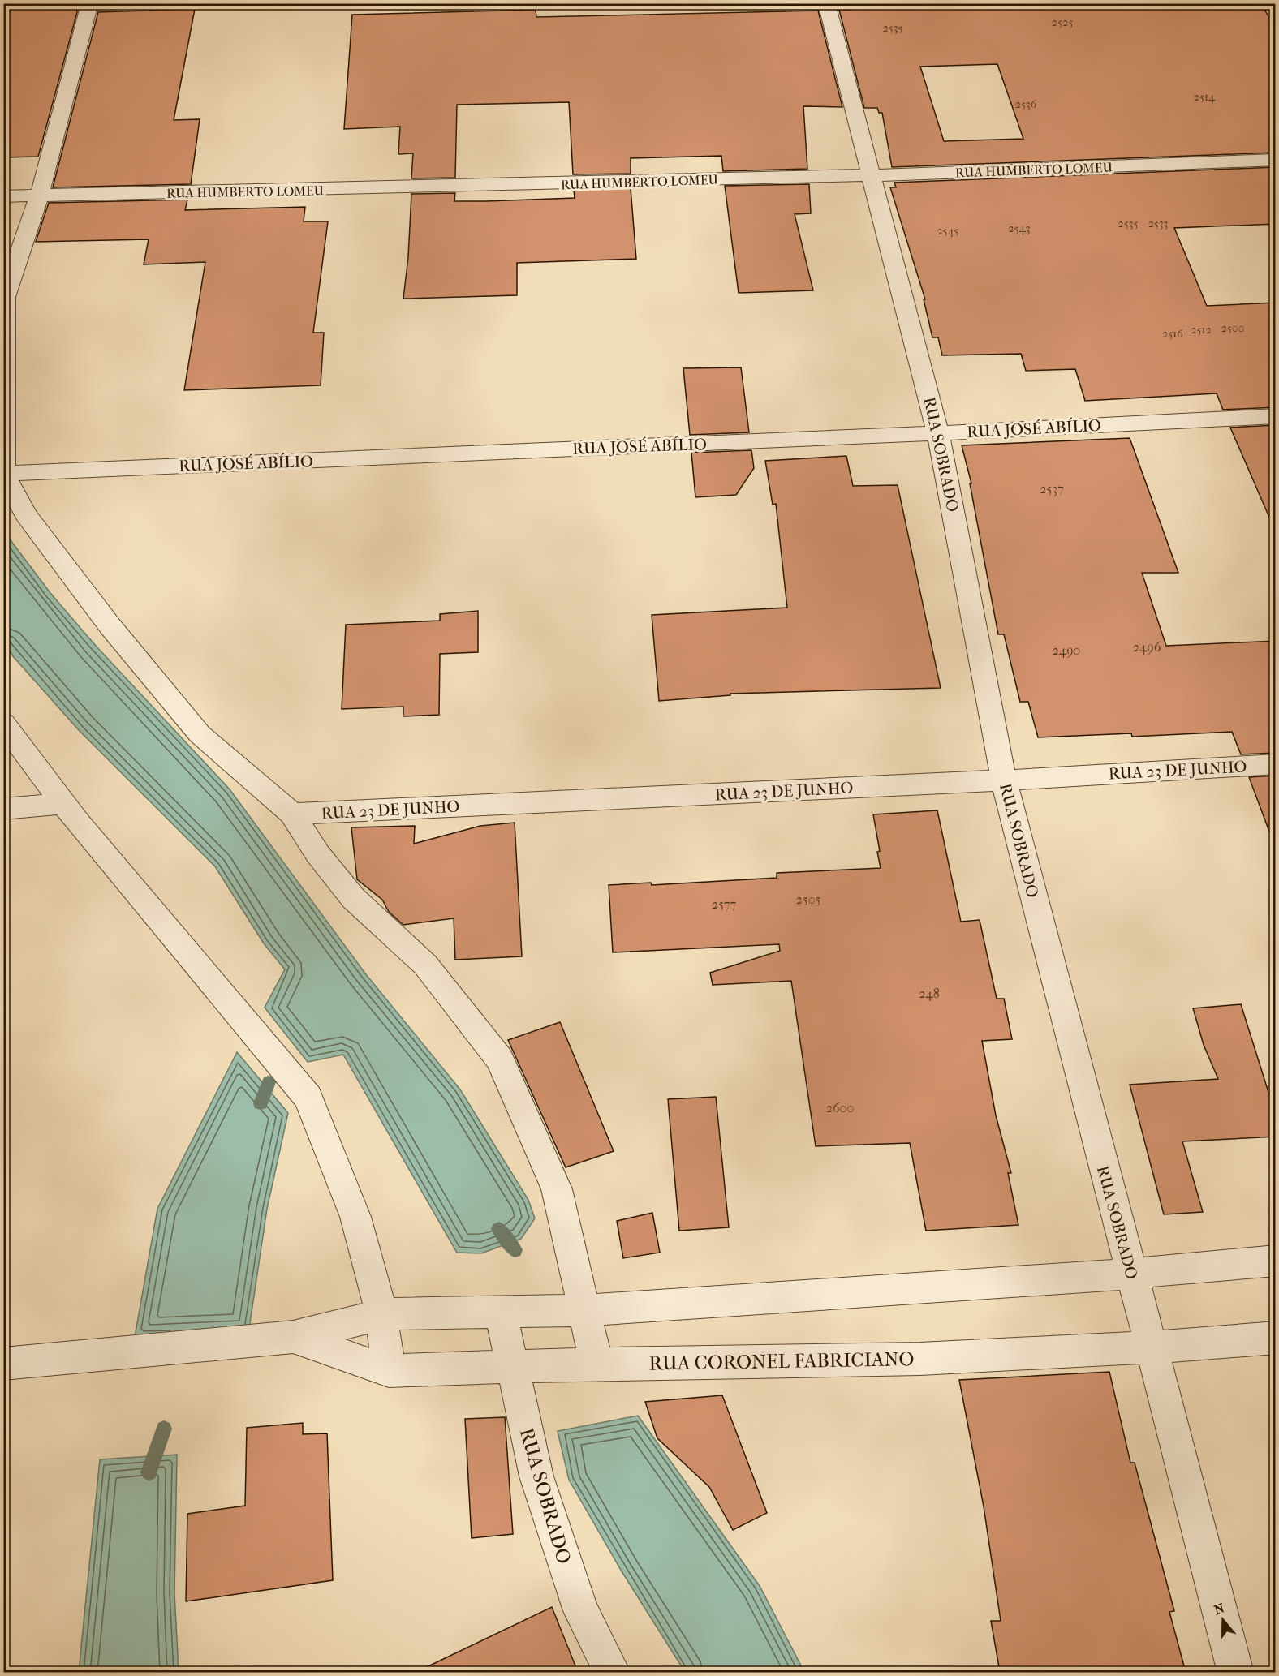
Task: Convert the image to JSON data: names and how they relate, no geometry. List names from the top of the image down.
{
  "streets": {
    "street": [
      "RUA HUMBERTO LOMEU",
      "RUA JOSÉ ABÍLIO",
      "RUA SOBRADO",
      "RUA 23 DE JUNHO",
      "RUA CORONEL FABRICIANO"
    ]
  },
  "crossings": [
    ["RUA HUMBERTO LOMEU", "RUA SOBRADO"],
    ["RUA JOSÉ ABÍLIO", "RUA SOBRADO"],
    ["RUA SOBRADO", "RUA 23 DE JUNHO"],
    ["RUA SOBRADO", "RUA CORONEL FABRICIANO"]
  ],
  "house_numbers": [
    "2525",
    "2535",
    "2514",
    "2536",
    "2535",
    "2533",
    "2543",
    "2545",
    "2500",
    "2512",
    "2516",
    "2537",
    "2496",
    "2490",
    "2505",
    "2577",
    "248",
    "2600"
  ],
  "north": "top"
}
